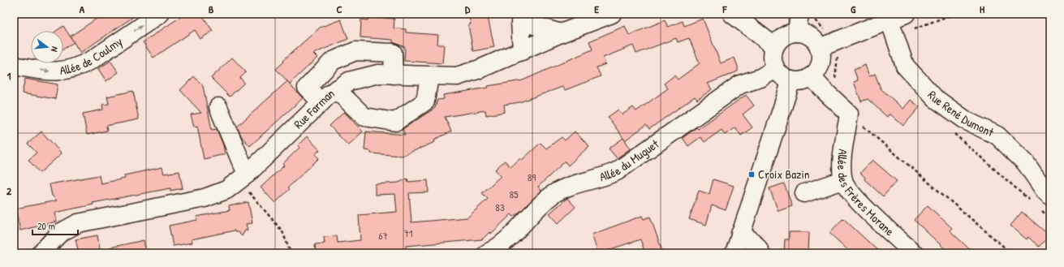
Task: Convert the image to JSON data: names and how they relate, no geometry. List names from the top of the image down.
{
  "streets": {
    "street": [
      "Allée de Coulmy",
      "Rue Farman",
      "Rue René Dumont",
      "Allée du Muguet",
      "Allée des Frères Morane"
    ]
  },
  "one_way": ["Allée de Coulmy"],
  "places": {
    "transit": ["Croix Bazin"]
  },
  "house_numbers": [
    "89",
    "85",
    "83",
    "71",
    "67"
  ],
  "scale_bar": "20 m",
  "north": "right",
  "grid": {
    "columns": [
      "A",
      "B",
      "C",
      "D",
      "E",
      "F",
      "G",
      "H"
    ],
    "rows": ["1", "2"]
  }
}
